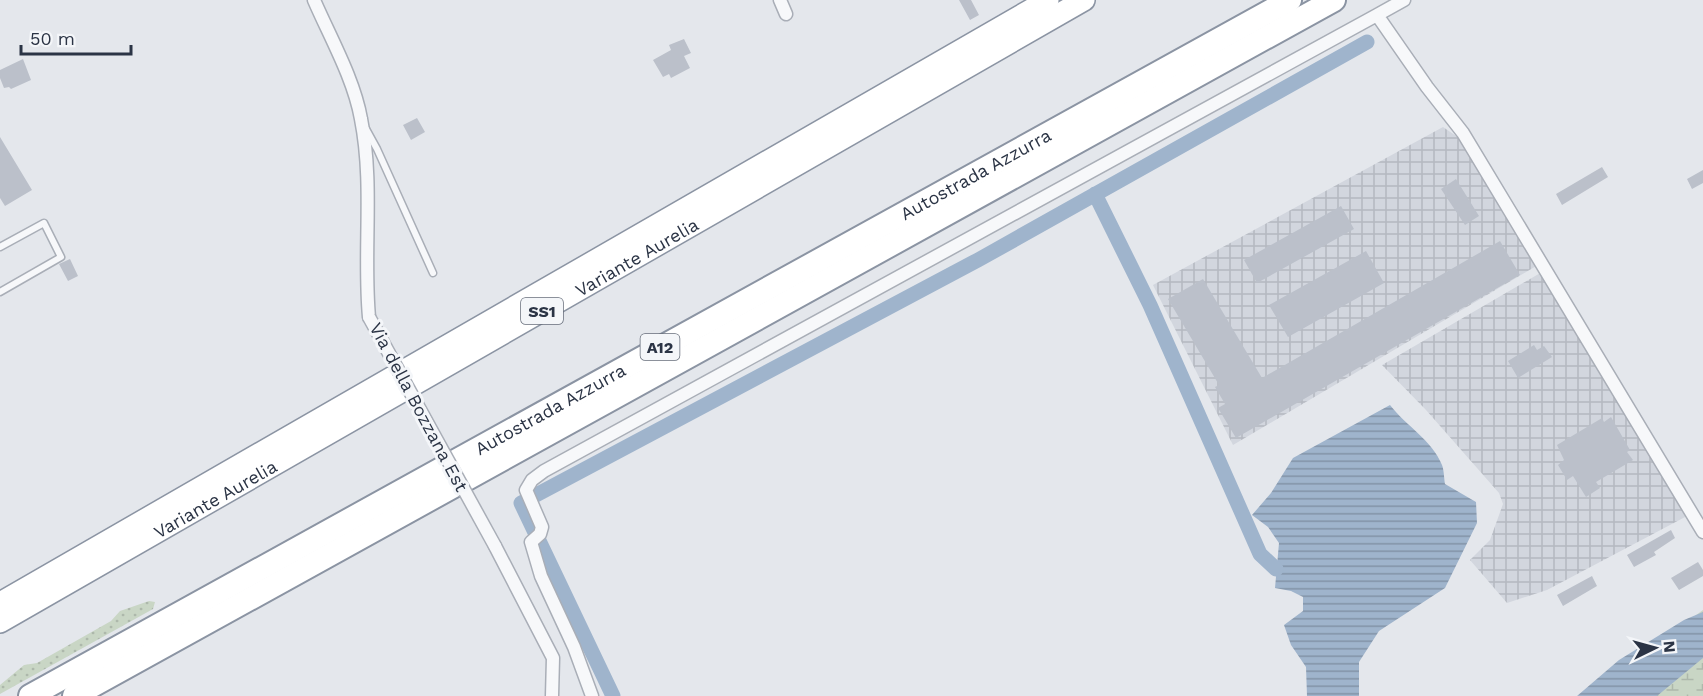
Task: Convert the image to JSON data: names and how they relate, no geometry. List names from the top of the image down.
{
  "streets": {
    "highway": [
      "Autostrada Azzurra",
      "Variante Aurelia",
      "SS1",
      "A12"
    ],
    "street": ["Via della Bozzana Est"]
  },
  "scale_bar": "50 m",
  "north": "right"
}
